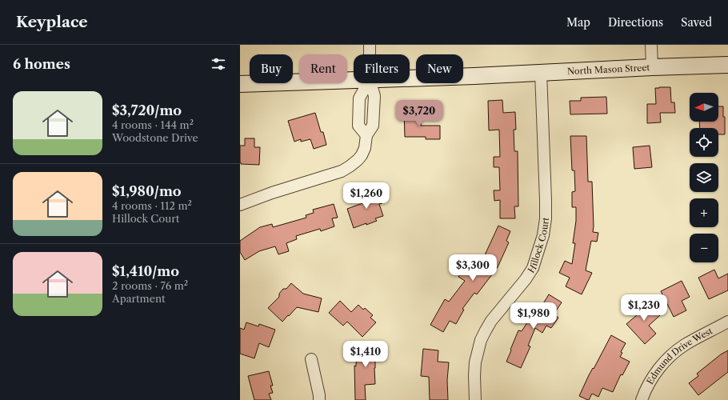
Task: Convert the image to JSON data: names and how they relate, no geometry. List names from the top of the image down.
{
  "streets": {
    "street": ["North Mason Street", "Hillock Court", "Edmund Drive West"]
  },
  "crossings": [
    ["North Mason Street", "Hillock Court"]
  ],
  "north": "left",
  "page": {
    "header": "Keyplace",
    "nav": ["Map", "Directions", "Saved"],
    "heading": "6 homes",
    "chip": [
      "Buy",
      "Rent",
      "Filters",
      "New"
    ],
    "list": [
      {
        "name": "$3,720/mo",
        "note": "4 rooms · 144 m² · Woodstone Drive"
      },
      {
        "name": "$1,980/mo",
        "note": "4 rooms · 112 m² · Hillock Court"
      },
      {
        "name": "$1,410/mo",
        "note": "2 rooms · 76 m² · Apartment"
      }
    ],
    "map_buttons": ["+", "−"],
    "price": [
      "$3,720",
      "$1,260",
      "$3,300",
      "$1,230",
      "$1,980",
      "$1,410"
    ]
  }
}
